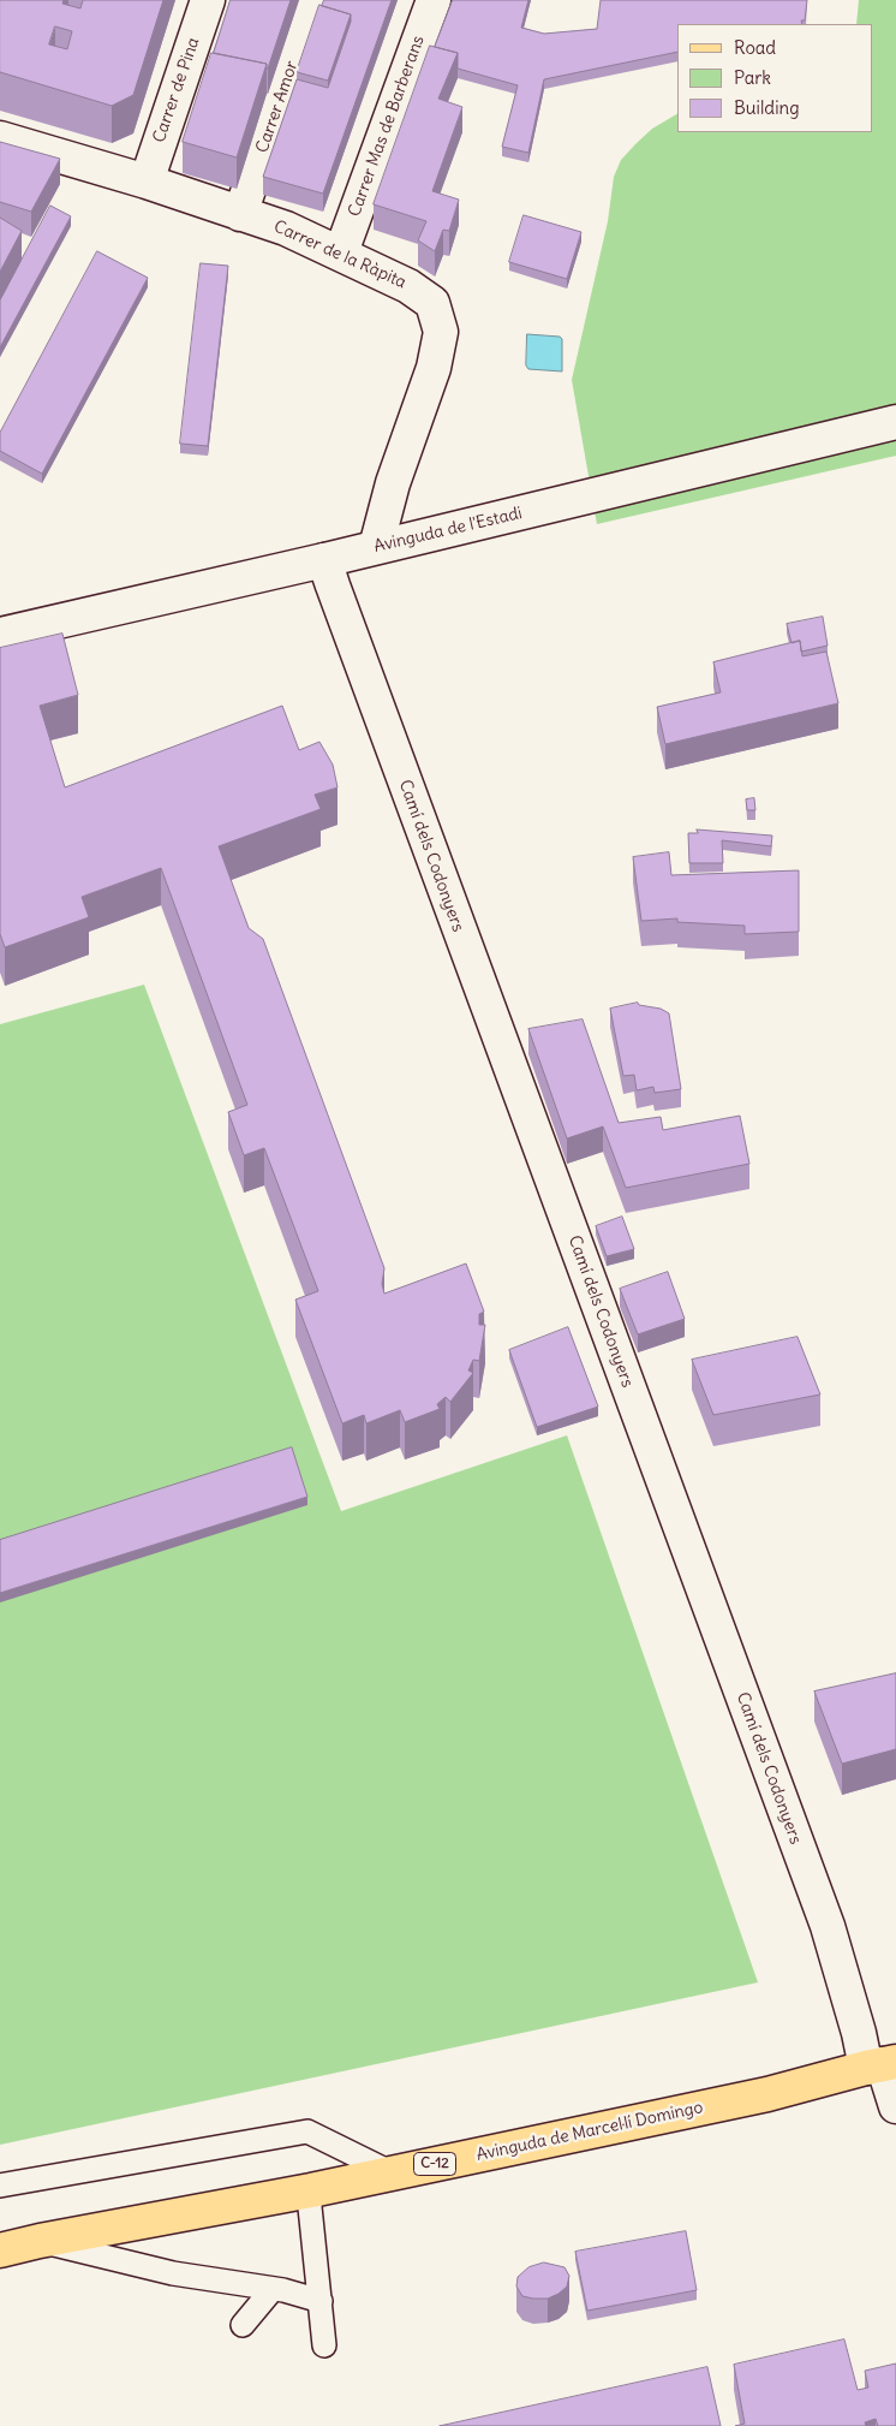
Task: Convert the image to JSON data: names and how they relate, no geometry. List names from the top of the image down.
{
  "streets": {
    "main road": ["Avinguda de Marcel·lí Domingo", "C-12"],
    "street": [
      "Carrer de Pina",
      "Carrer Amor",
      "Carrer Mas de Barberans",
      "Carrer de la Ràpita",
      "Avinguda de l'Estadi",
      "Camí dels Codonyers"
    ]
  },
  "crossings": [
    ["Carrer de Pina", "Carrer de la Ràpita"],
    ["Carrer Amor", "Carrer de la Ràpita"],
    ["Carrer Mas de Barberans", "Carrer de la Ràpita"],
    ["Carrer de la Ràpita", "Avinguda de l'Estadi"],
    ["Avinguda de l'Estadi", "Camí dels Codonyers"],
    ["Camí dels Codonyers", "Avinguda de Marcel·lí Domingo"]
  ],
  "legend": ["Road", "Park", "Building"]
}
